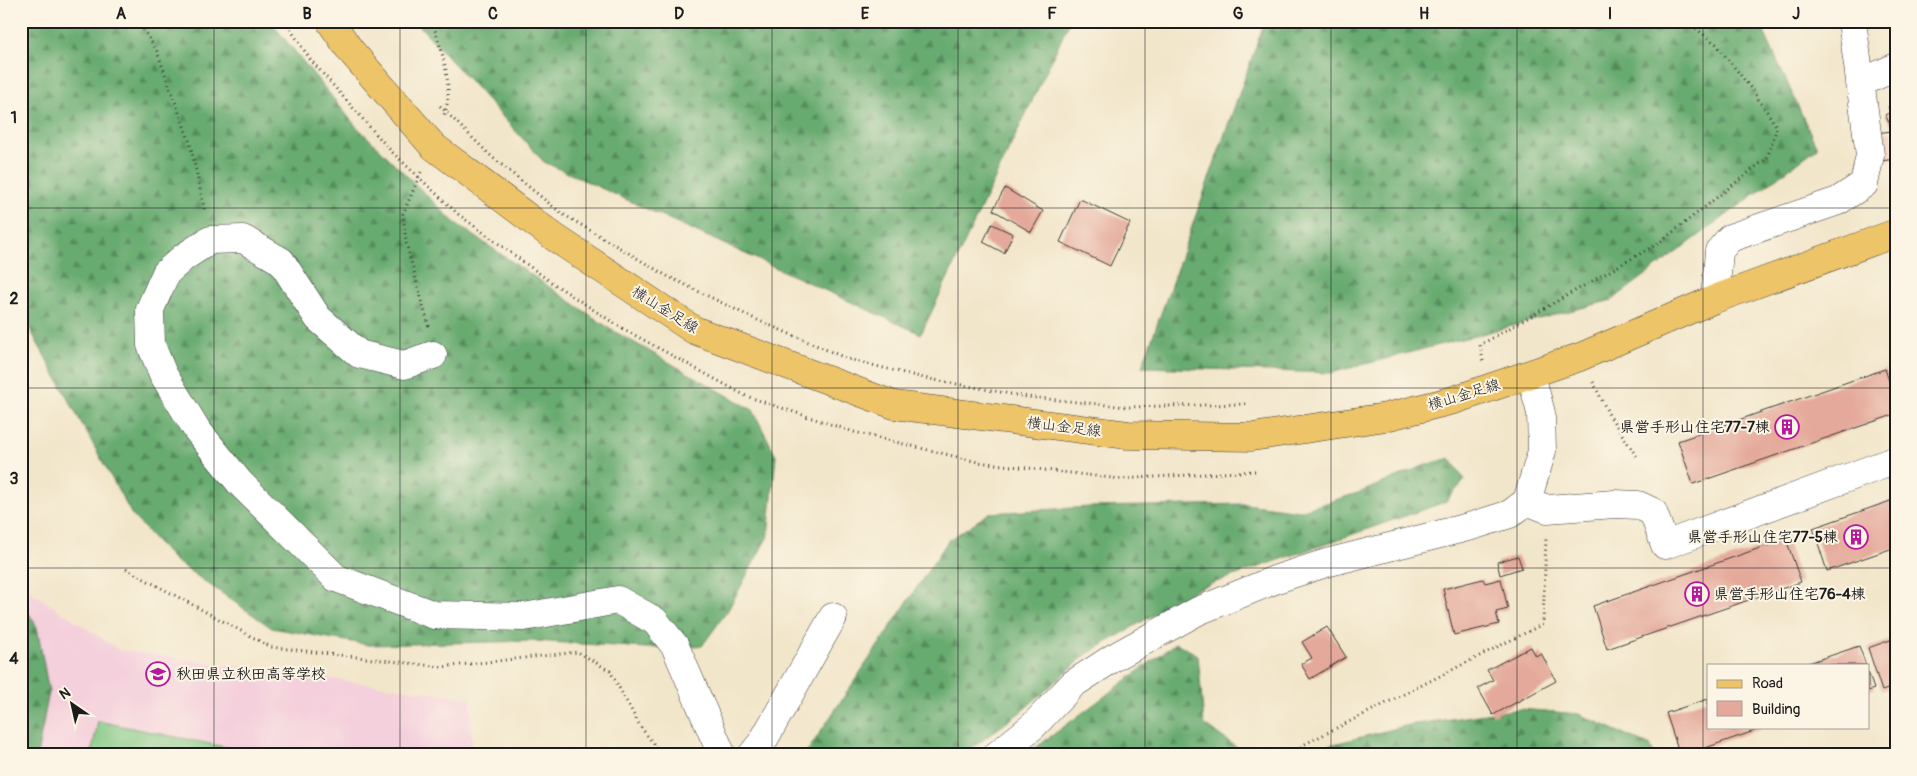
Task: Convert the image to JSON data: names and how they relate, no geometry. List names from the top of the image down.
{
  "streets": {
    "main road": ["横山金足線"]
  },
  "places": {
    "building": ["県営手形山住宅77-7棟", "県営手形山住宅77-5棟", "県営手形山住宅76-4棟"],
    "school or university": ["秋田県立秋田高等学校"]
  },
  "legend": ["Road", "Building"],
  "north": "top left",
  "grid": {
    "columns": [
      "A",
      "B",
      "C",
      "D",
      "E",
      "F",
      "G",
      "H",
      "I",
      "J"
    ],
    "rows": [
      "1",
      "2",
      "3",
      "4"
    ]
  }
}
